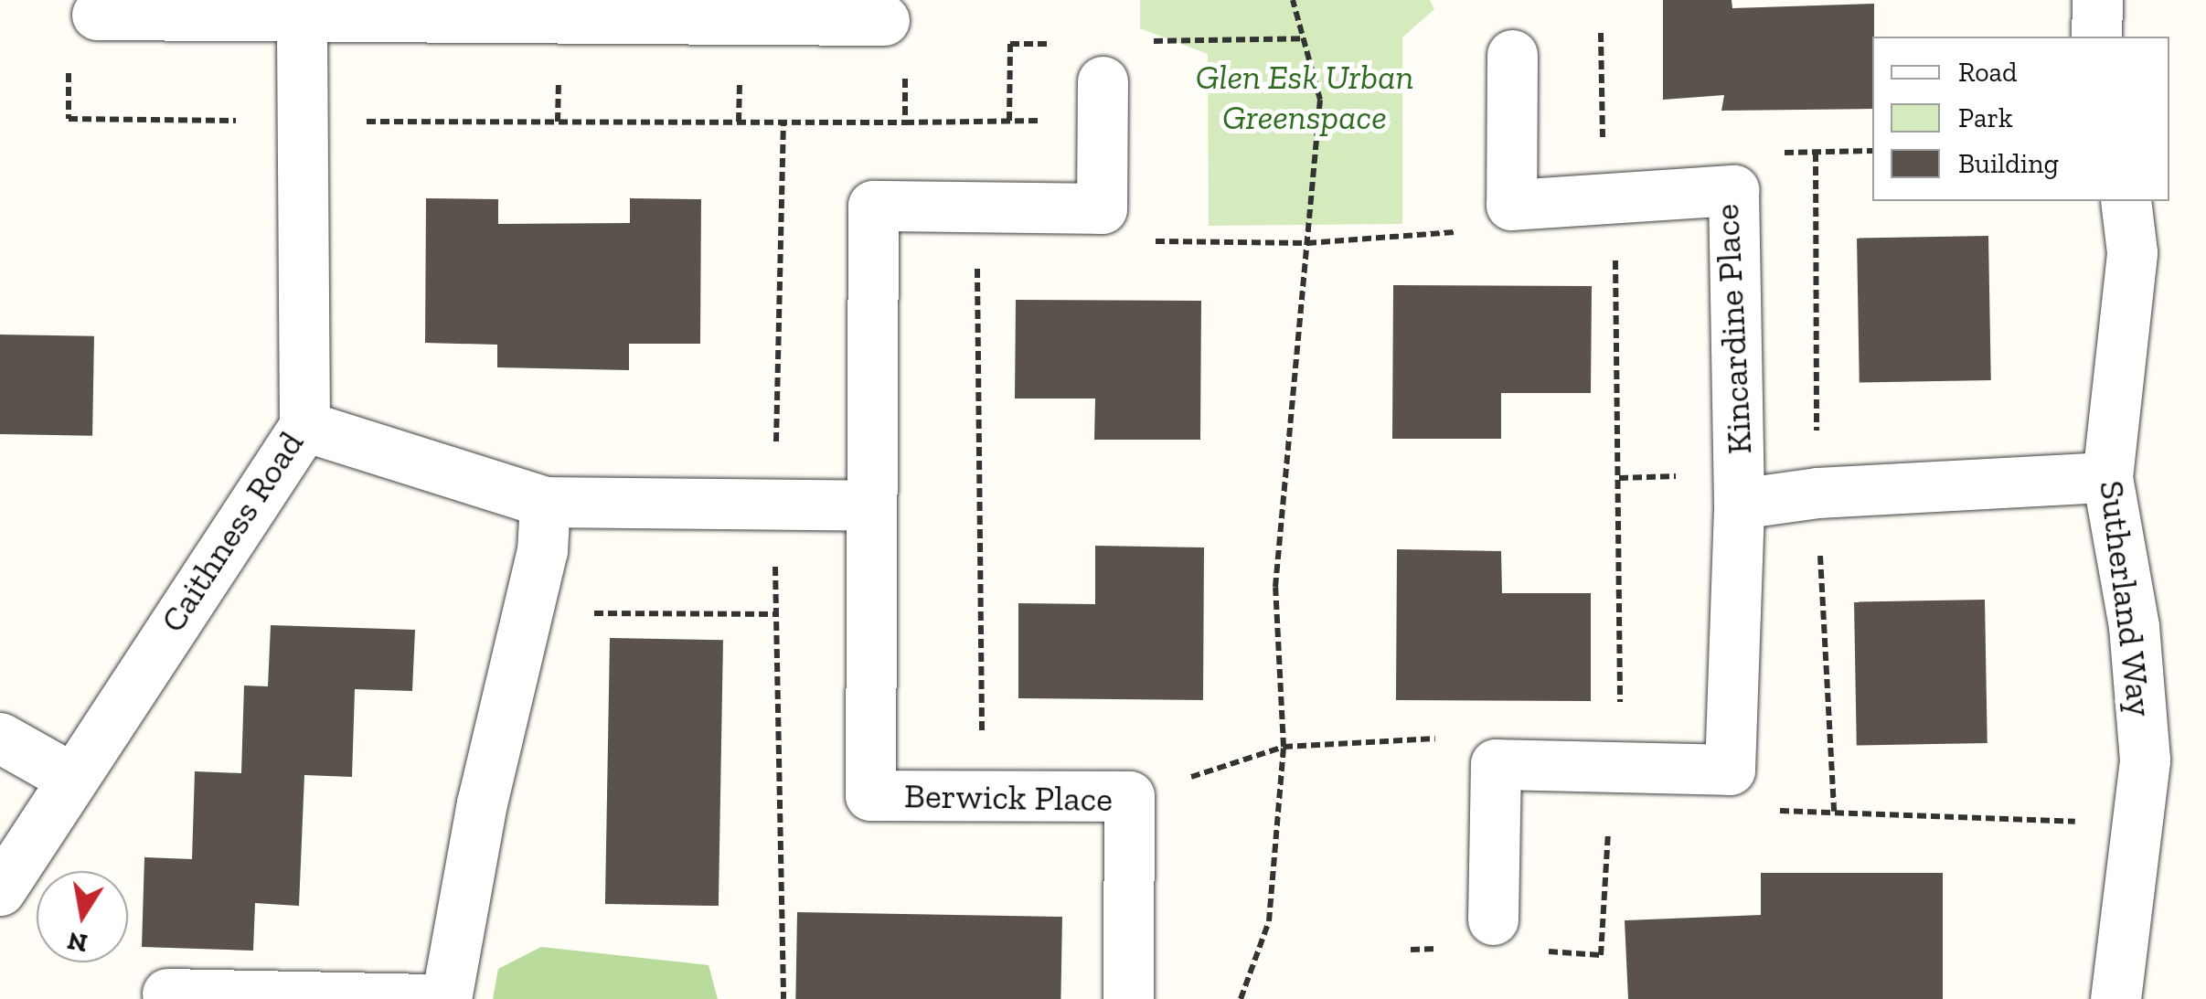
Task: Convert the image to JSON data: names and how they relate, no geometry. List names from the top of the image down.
{
  "streets": {
    "street": [
      "Kincardine Place",
      "Caithness Road",
      "Sutherland Way",
      "Berwick Place"
    ]
  },
  "crossings": [
    ["Kincardine Place", "Sutherland Way"]
  ],
  "parks": ["Glen Esk Urban Greenspace"],
  "legend": ["Road", "Park", "Building"],
  "north": "bottom"
}
